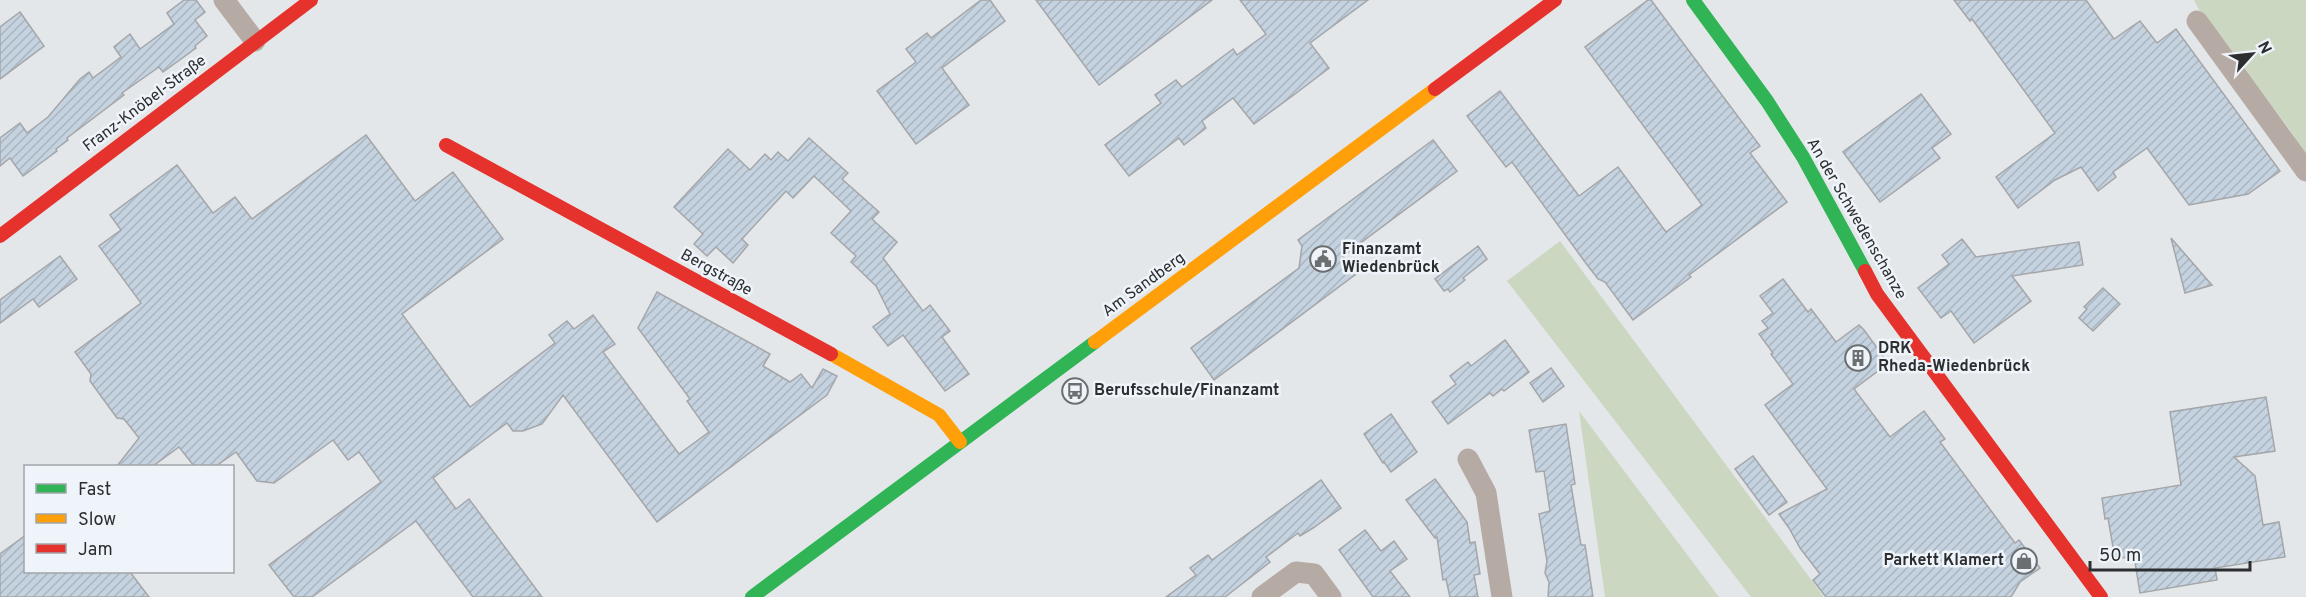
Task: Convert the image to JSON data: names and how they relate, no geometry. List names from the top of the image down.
{
  "streets": {
    "street": [
      "Franz-Knöbel-Straße",
      "An der Schwedenschanze",
      "Bergstraße",
      "Am Sandberg"
    ]
  },
  "crossings": [
    ["Bergstraße", "Am Sandberg"]
  ],
  "places": {
    "public building": ["Finanzamt Wiedenbrück"],
    "building": ["DRK Rheda-Wiedenbrück"],
    "bus stop": ["Berufsschule/Finanzamt"],
    "shop": ["Parkett Klamert"]
  },
  "legend": ["Fast", "Slow", "Jam"],
  "scale_bar": "50 m",
  "north": "top right"
}
